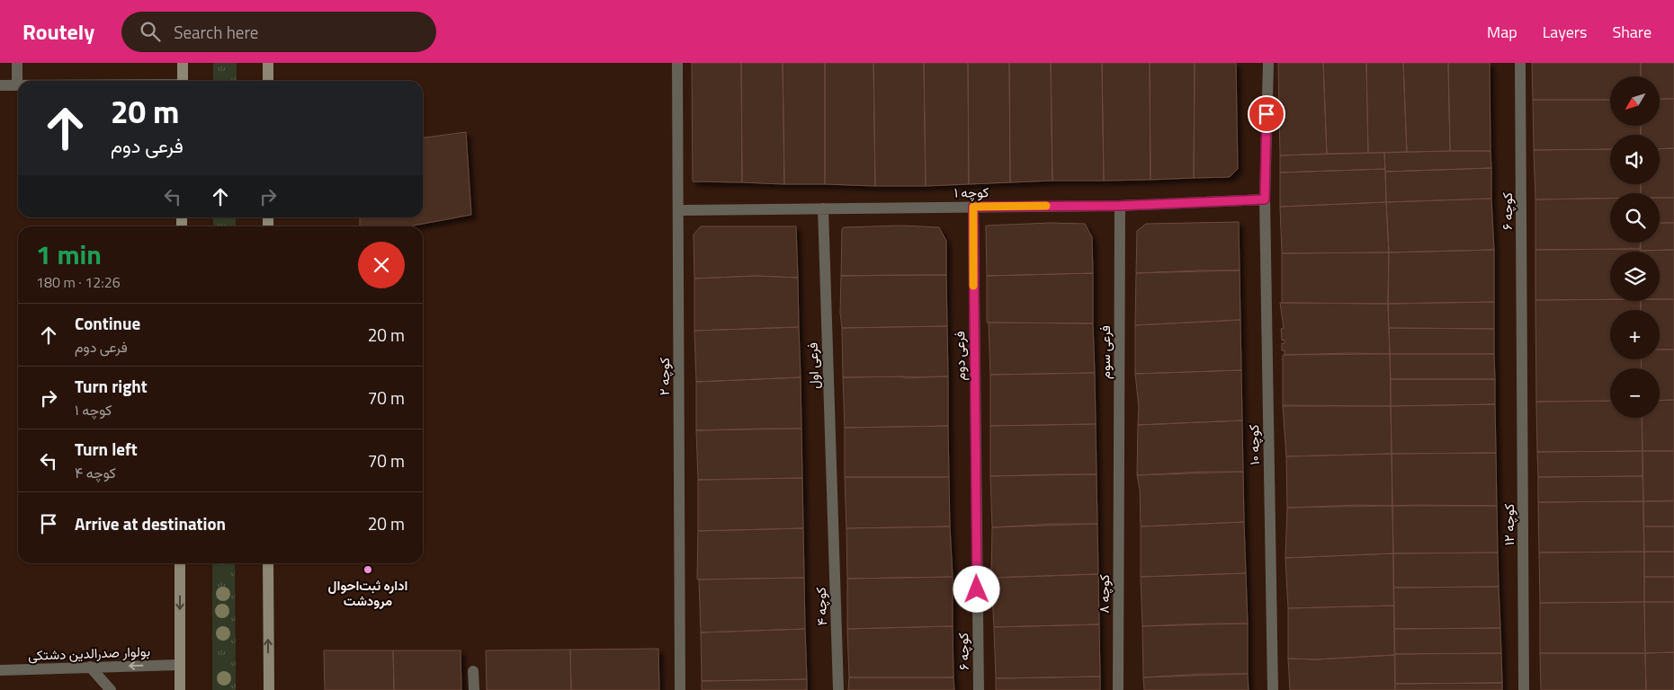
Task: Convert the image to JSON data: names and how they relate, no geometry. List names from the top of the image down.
{
  "streets": {
    "street": [
      "کوچه ۱",
      "کوچه ۶",
      "فرعی سوم",
      "فرعی دوم",
      "فرعی اول",
      "کوچه ۲",
      "کوچه ۱۰",
      "کوچه ۱۲",
      "کوچه ۸",
      "کوچه ۴",
      "بولوار صدرالدین دشتکی"
    ]
  },
  "crossings": [
    ["کوچه ۱", "فرعی سوم"],
    ["کوچه ۱", "فرعی دوم"],
    ["کوچه ۱", "فرعی اول"],
    ["کوچه ۱", "کوچه ۲"],
    ["کوچه ۱", "کوچه ۱۰"],
    ["کوچه ۶", "فرعی دوم"],
    ["کوچه ۶", "کوچه ۱۲"],
    ["فرعی سوم", "کوچه ۸"],
    ["فرعی اول", "کوچه ۴"]
  ],
  "one_way": ["بولوار صدرالدین دشتکی"],
  "places": ["اداره ثبت‌احوال مرودشت"],
  "north": "bottom left",
  "page": {
    "header": "Routely",
    "search": "Search here",
    "nav": ["Map", "Layers", "Share"],
    "map_buttons": ["+", "−"],
    "turn": ["20 m", "فرعی دوم"],
    "heading": ["1 min", "180 m · 12:26"],
    "list": [
      {
        "name": "Continue",
        "note": "فرعی دوم",
        "value": "20 m"
      },
      {
        "name": "Turn right",
        "note": "کوچه ۱",
        "value": "70 m"
      },
      {
        "name": "Turn left",
        "note": "کوچه ۴",
        "value": "70 m"
      },
      {
        "name": "Arrive at destination",
        "value": "20 m"
      }
    ]
  }
}
